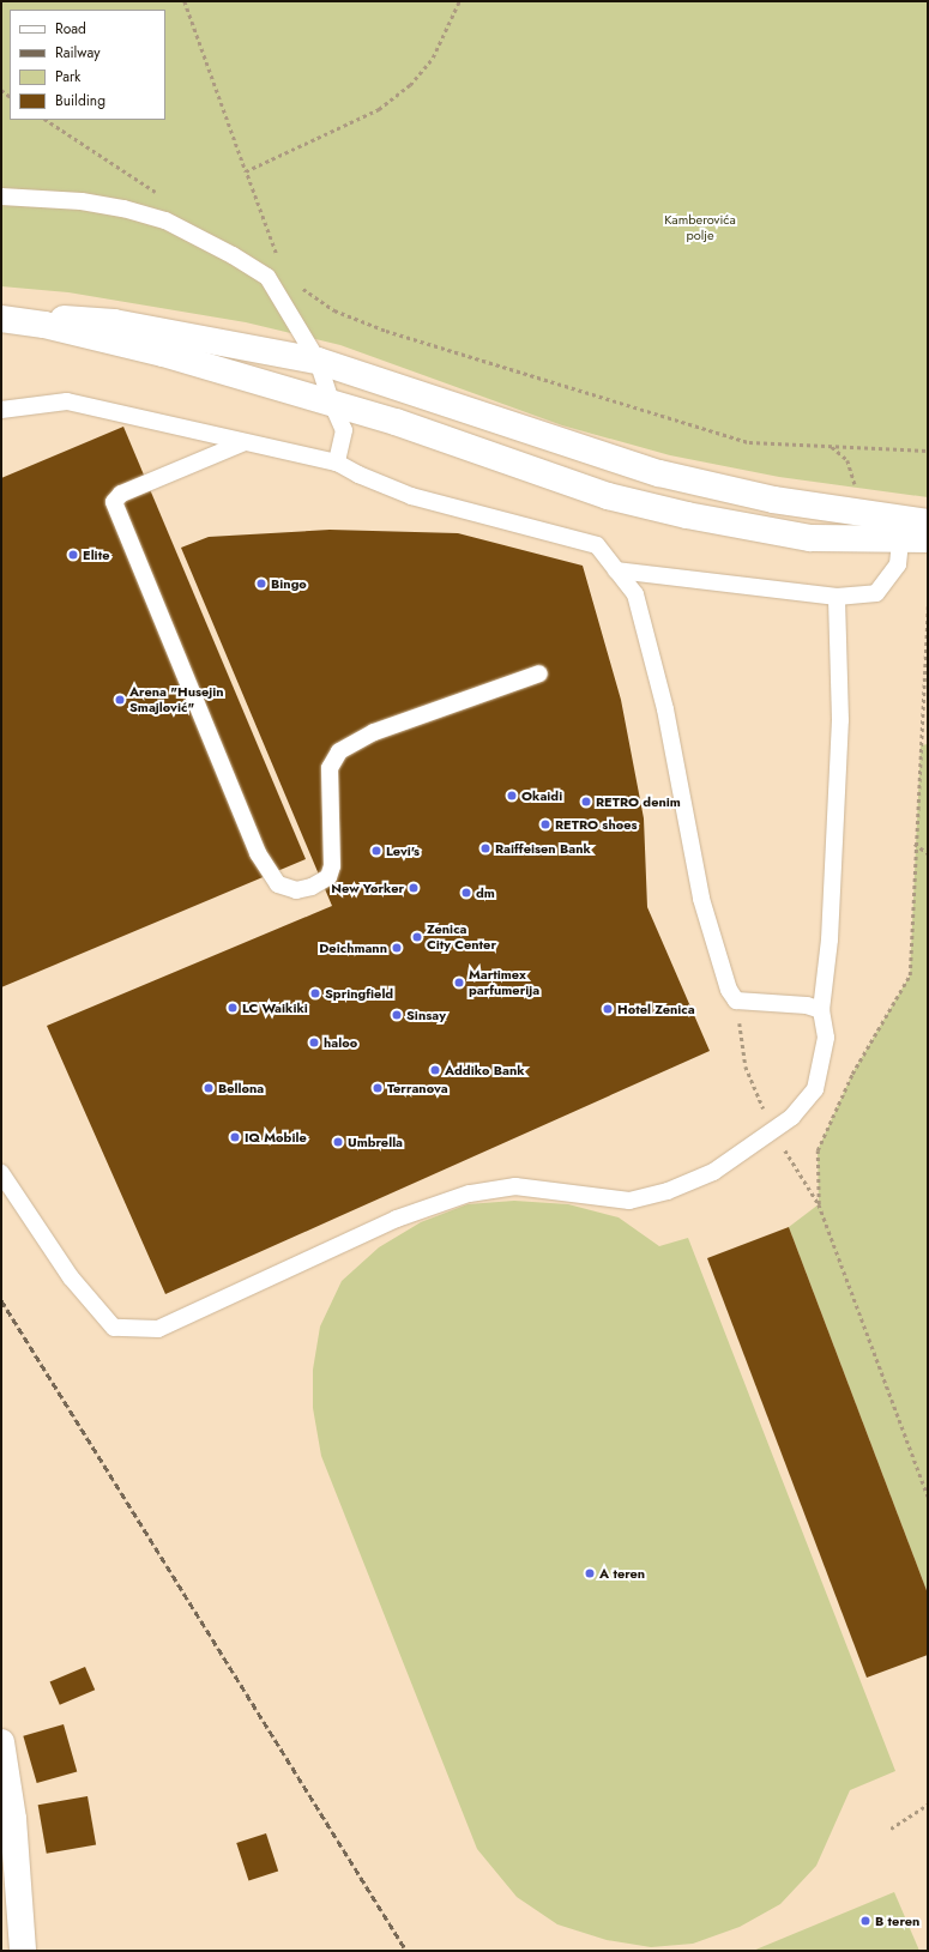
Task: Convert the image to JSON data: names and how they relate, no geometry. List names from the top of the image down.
{
  "parks": ["Kamberovića polje"],
  "places": [
    "Elite",
    "Bingo",
    "Arena \"Husejin Smajlović\"",
    "Okaidi",
    "RETRO denim",
    "RETRO shoes",
    "Raiffeisen Bank",
    "Levi's",
    "New Yorker",
    "dm",
    "Zenica City Center",
    "Deichmann",
    "Martimex parfumerija",
    "Springfield",
    "LC Waikiki",
    "Hotel Zenica",
    "Sinsay",
    "haloo",
    "Addiko Bank",
    "Bellona",
    "Terranova",
    "IQ Mobile",
    "Umbrella",
    "A teren",
    "B teren"
  ],
  "legend": [
    "Road",
    "Railway",
    "Park",
    "Building"
  ]
}
